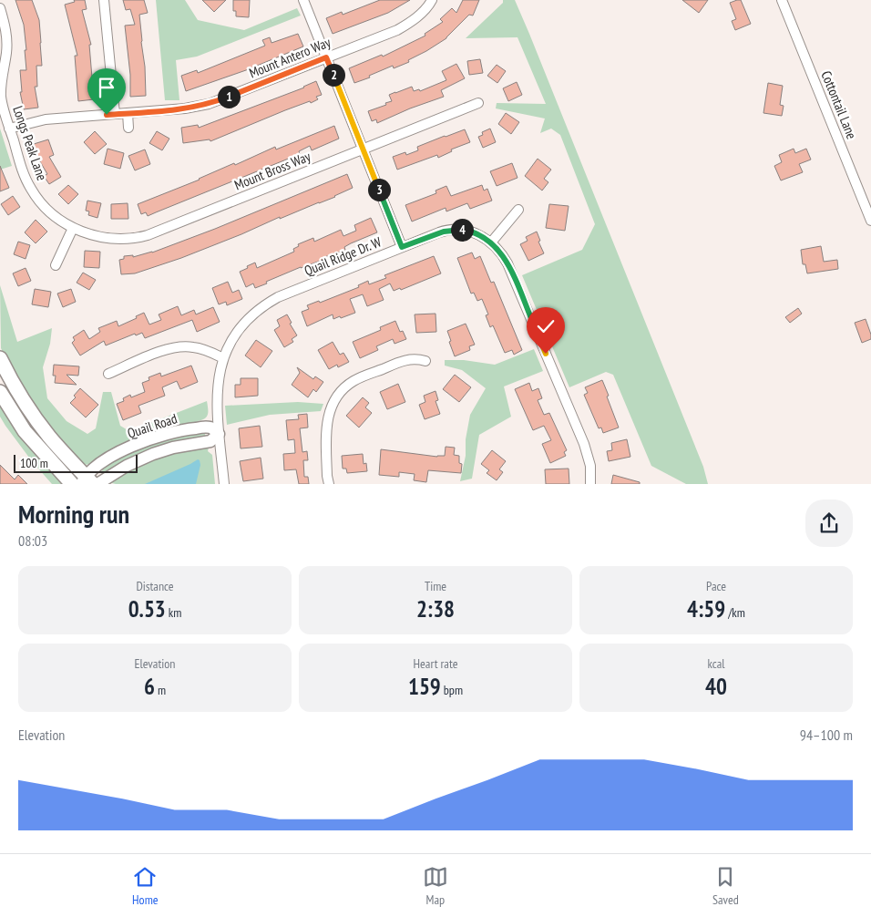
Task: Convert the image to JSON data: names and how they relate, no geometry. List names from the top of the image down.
{
  "streets": {
    "street": [
      "Mount Antero Way",
      "Cottontail Lane",
      "Longs Peak Lane",
      "Mount Bross Way",
      "Quail Ridge Dr. W",
      "Quail Road"
    ]
  },
  "crossings": [
    ["Mount Antero Way", "Longs Peak Lane"],
    ["Longs Peak Lane", "Mount Bross Way"],
    ["Quail Ridge Dr. W", "Quail Road"]
  ],
  "scale_bar": "100 m",
  "page": {
    "pins": [
      "2",
      "1",
      "3",
      "4"
    ],
    "scale": "100 m",
    "heading": ["Morning run", "08:03"],
    "stats": [
      ["Distance", "0.53 km"],
      ["Time", "2:38"],
      ["Pace", "4:59 /km"],
      ["Elevation", "6 m"],
      ["Heart rate", "159 bpm"],
      ["kcal", "40"]
    ],
    "chart": ["Elevation", "94–100 m"],
    "tabs": ["Home", "Map", "Saved"]
  }
}
